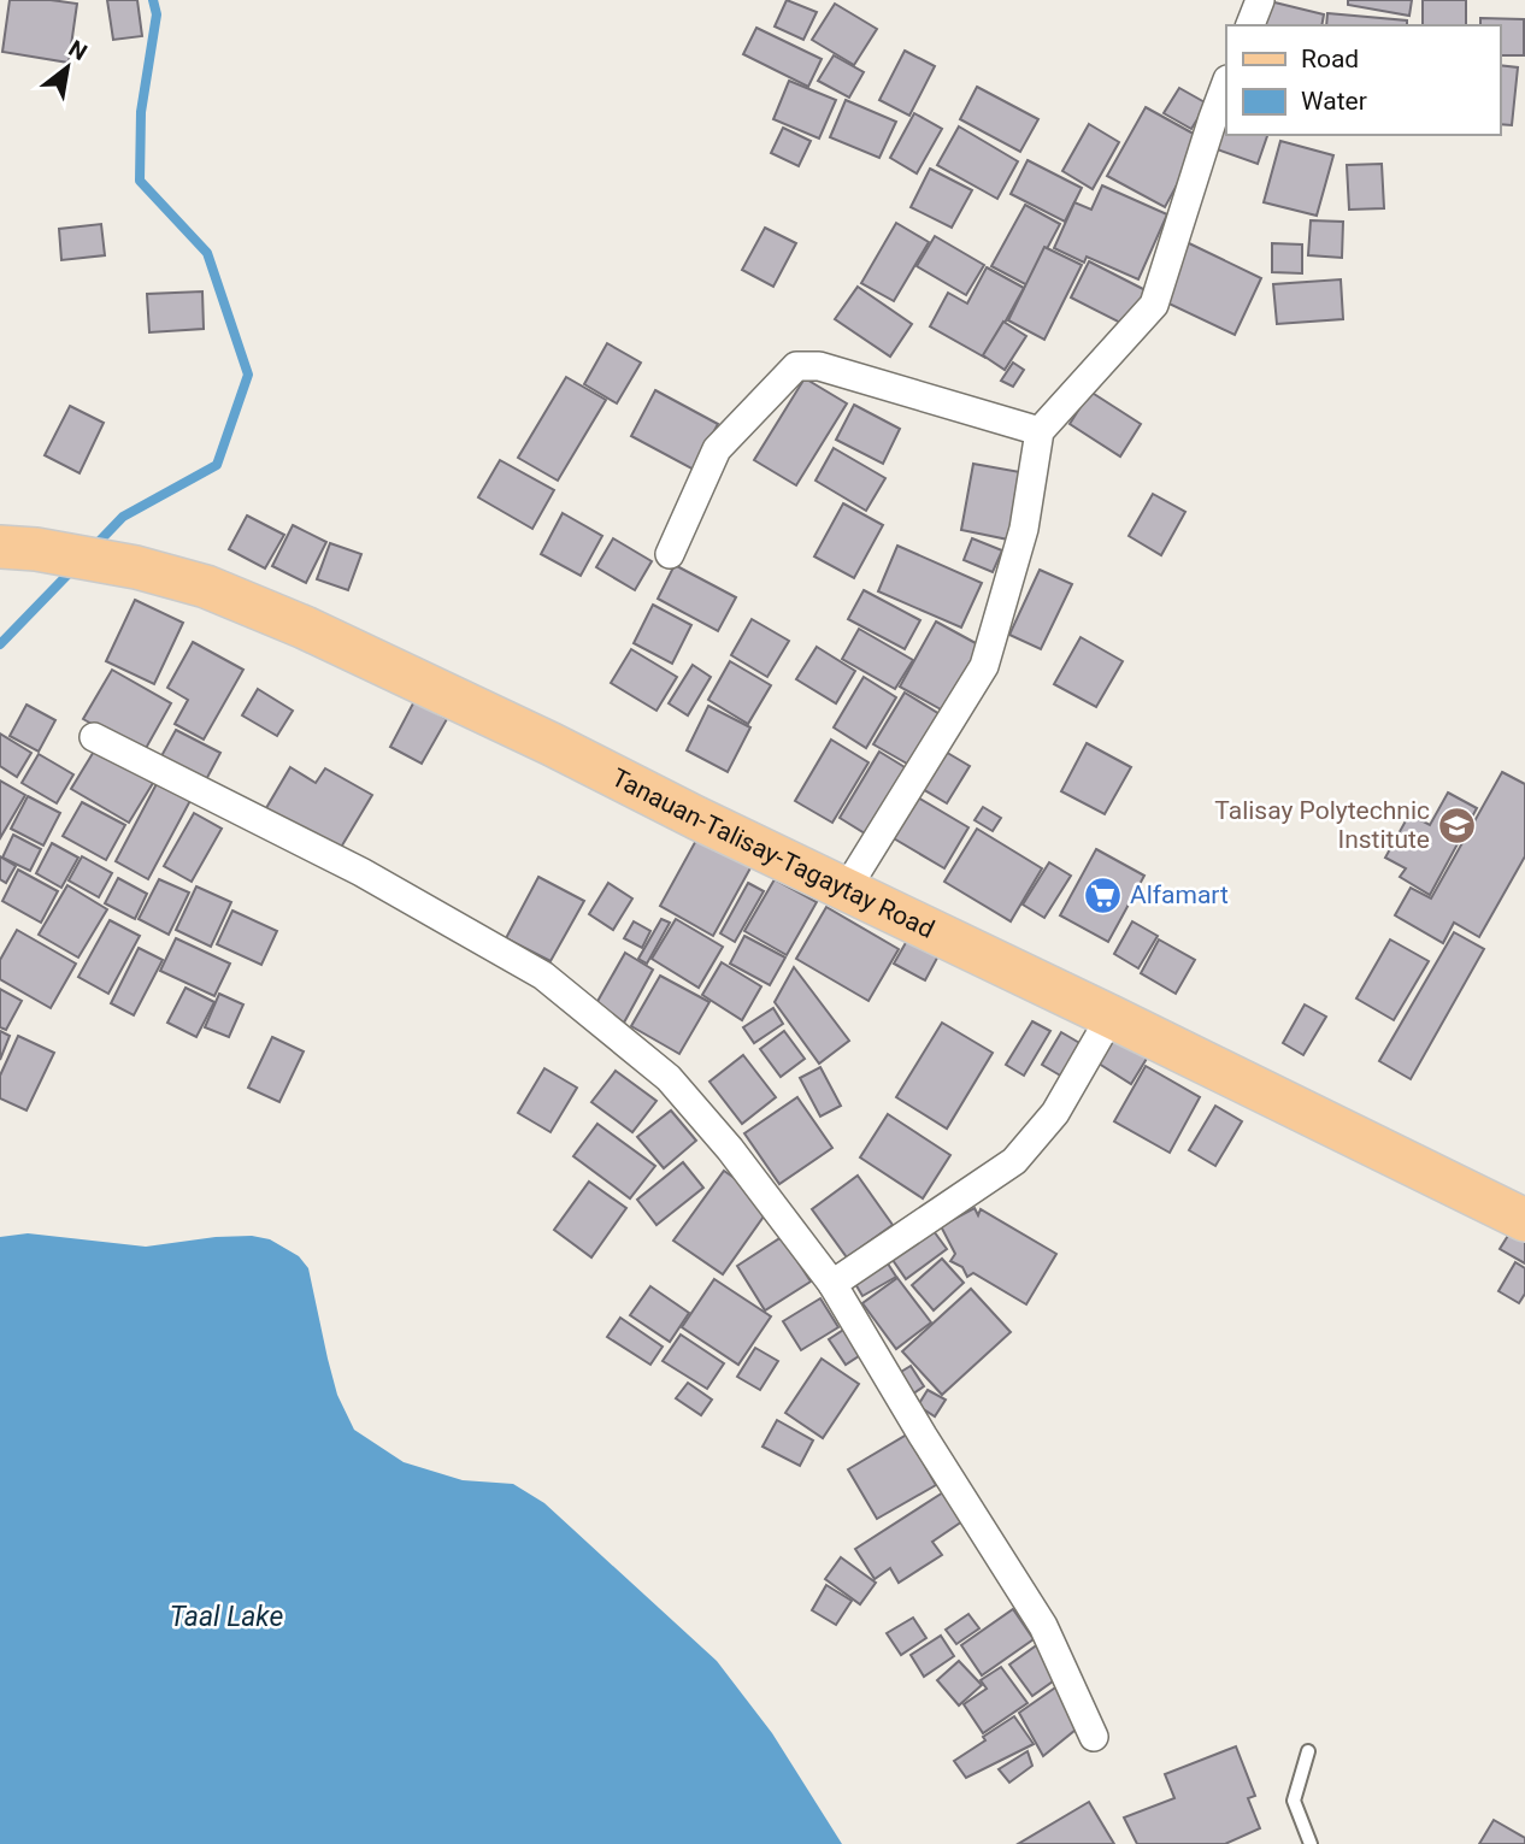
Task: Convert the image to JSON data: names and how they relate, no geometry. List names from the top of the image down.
{
  "streets": {
    "main road": ["Tanauan-Talisay-Tagaytay Road"]
  },
  "water": ["Taal Lake"],
  "places": {
    "school or university": ["Talisay Polytechnic Institute"],
    "supermarket": ["Alfamart"]
  },
  "legend": ["Road", "Water"],
  "north": "top right"
}
